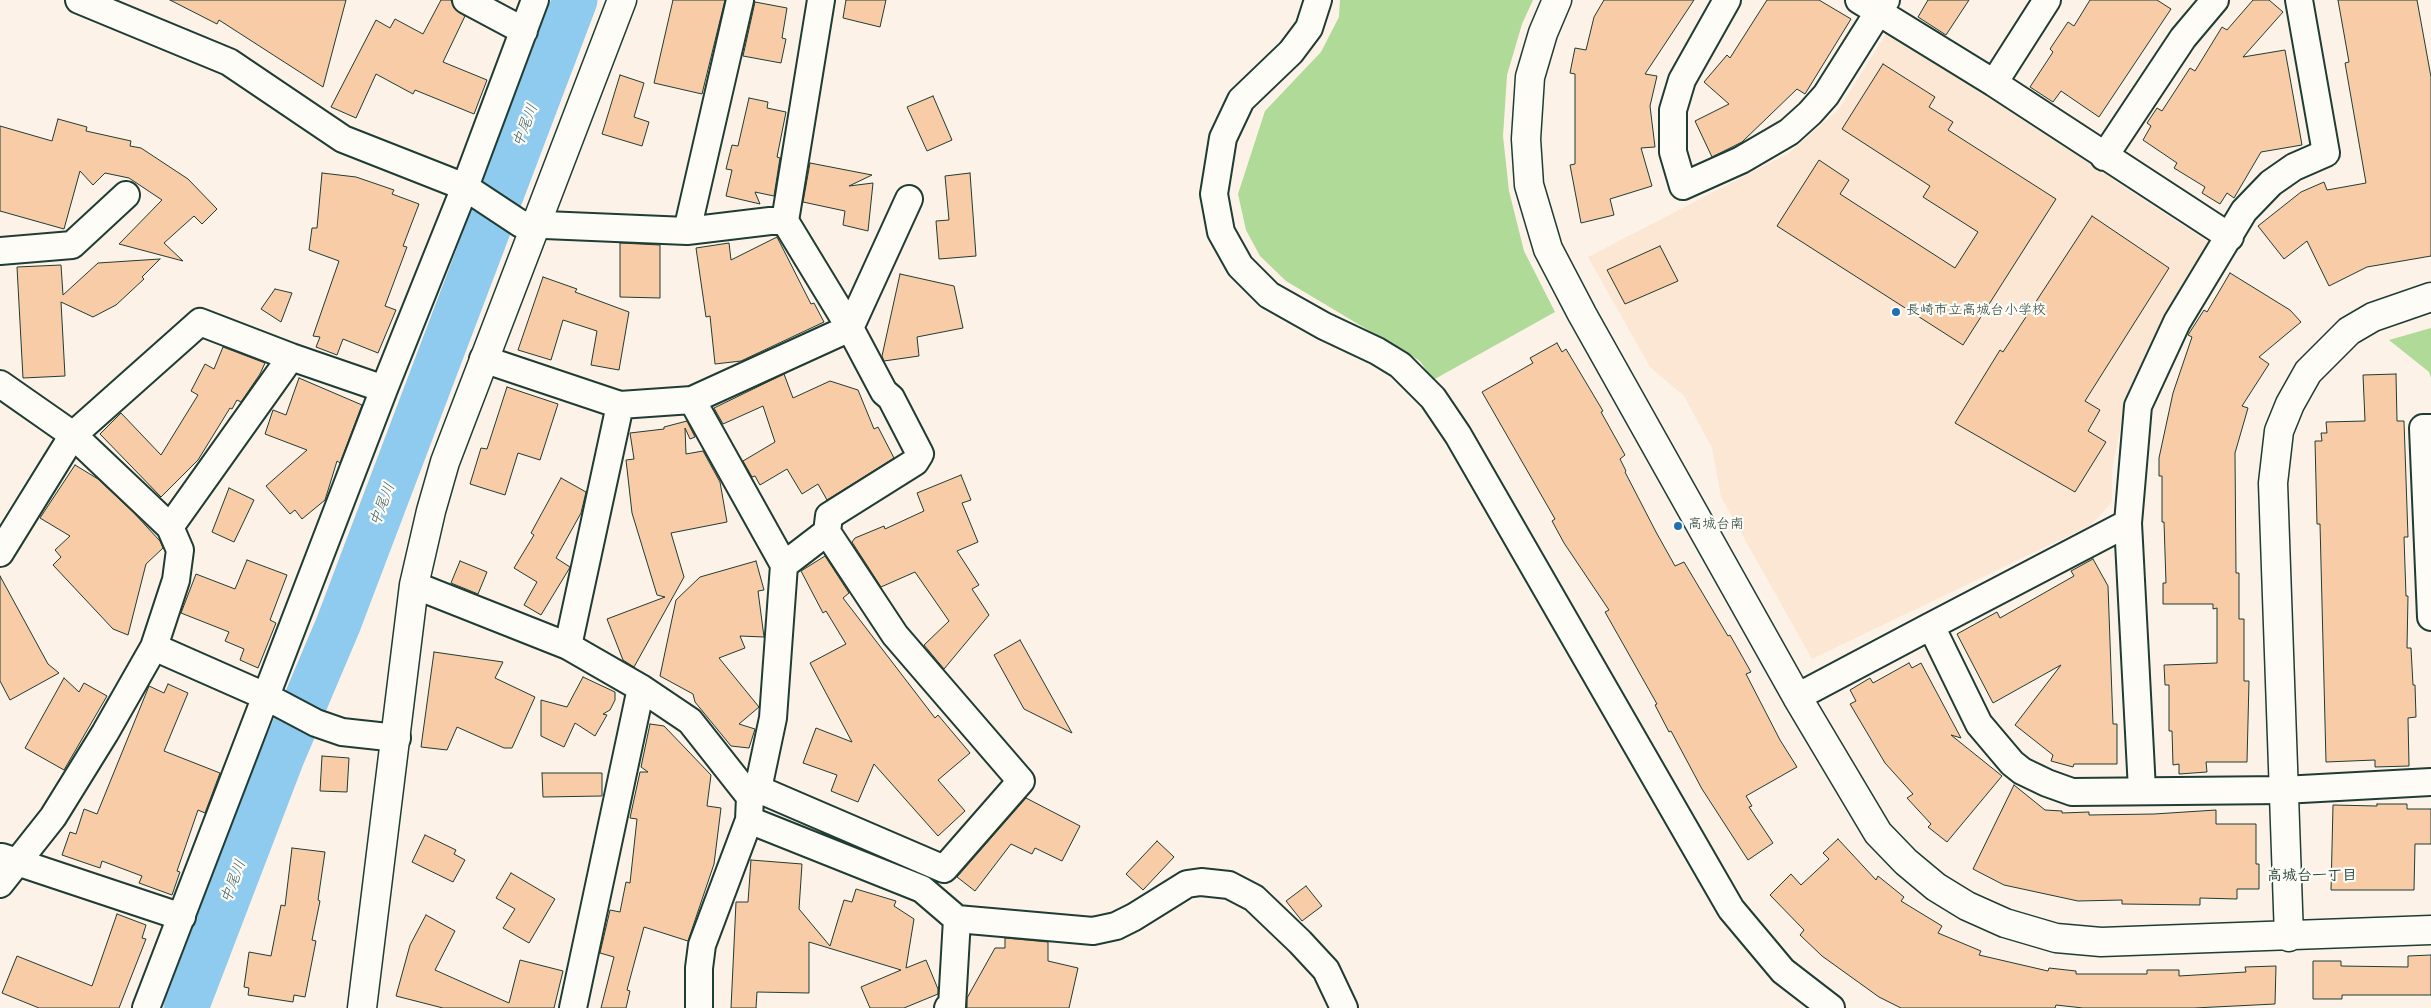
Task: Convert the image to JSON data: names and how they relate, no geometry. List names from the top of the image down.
{
  "districts": ["高城台一丁目"],
  "water": ["中尾川"],
  "places": ["長崎市立高城台小学校", "高城台南"]
}
